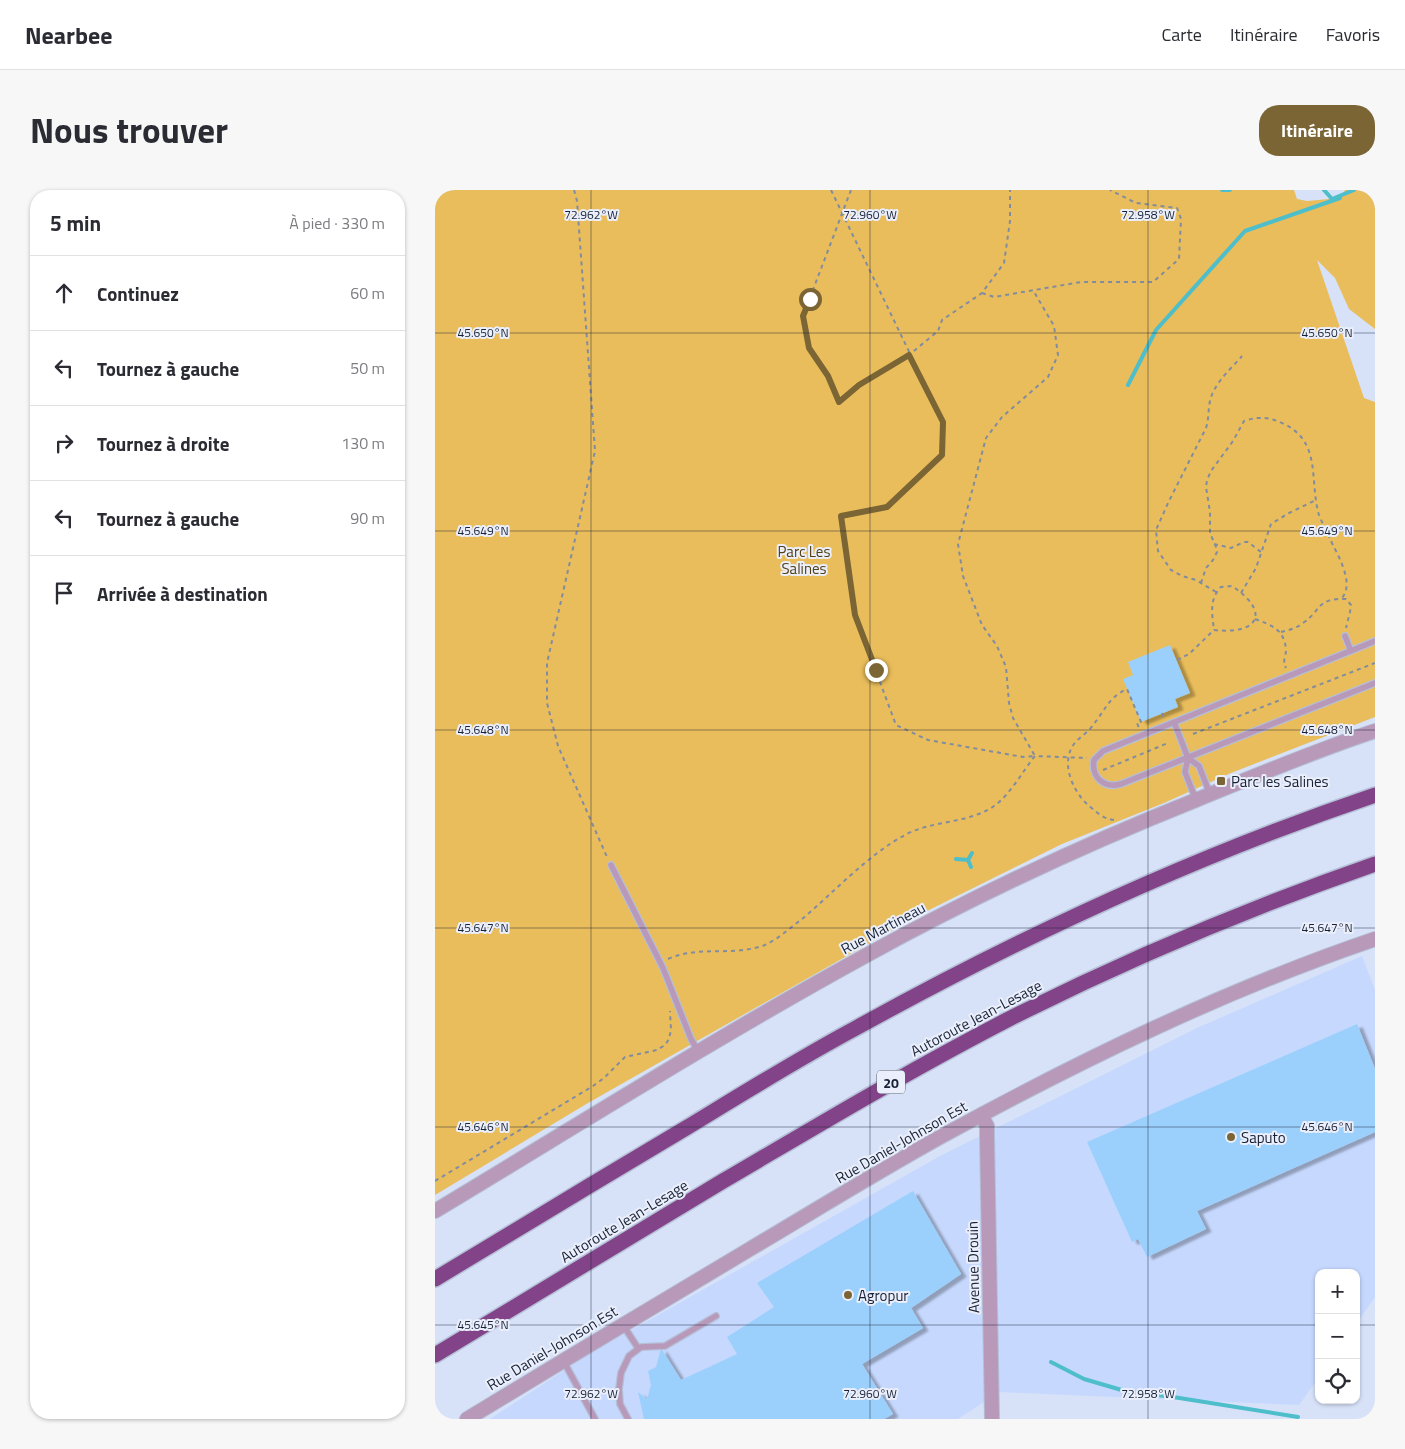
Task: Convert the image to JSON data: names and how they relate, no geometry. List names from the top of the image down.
{
  "streets": {
    "highway": ["Autoroute Jean-Lesage", "20"],
    "street": ["Rue Martineau", "Rue Daniel-Johnson Est", "Avenue Drouin"]
  },
  "crossings": [
    ["Rue Daniel-Johnson Est", "Avenue Drouin"]
  ],
  "parks": ["Parc Les Salines"],
  "places": {
    "transit": ["Parc les Salines"],
    "other": ["Saputo", "Agropur"]
  },
  "page": {
    "header": "Nearbee",
    "nav": ["Carte", "Itinéraire", "Favoris"],
    "title": "Nous trouver",
    "buttons": "Itinéraire",
    "heading": ["5 min", "À pied · 330 m"],
    "list": [
      ["Continuez", "60 m"],
      ["Tournez à gauche", "50 m"],
      ["Tournez à droite", "130 m"],
      ["Tournez à gauche", "90 m"],
      "Arrivée à destination"
    ],
    "map_buttons": ["+", "−"]
  },
  "coordinates": [
    "72.962°W",
    "72.960°W",
    "72.958°W",
    "45.650°N",
    "45.649°N",
    "45.648°N",
    "45.647°N",
    "45.646°N",
    "45.645°N"
  ]
}
